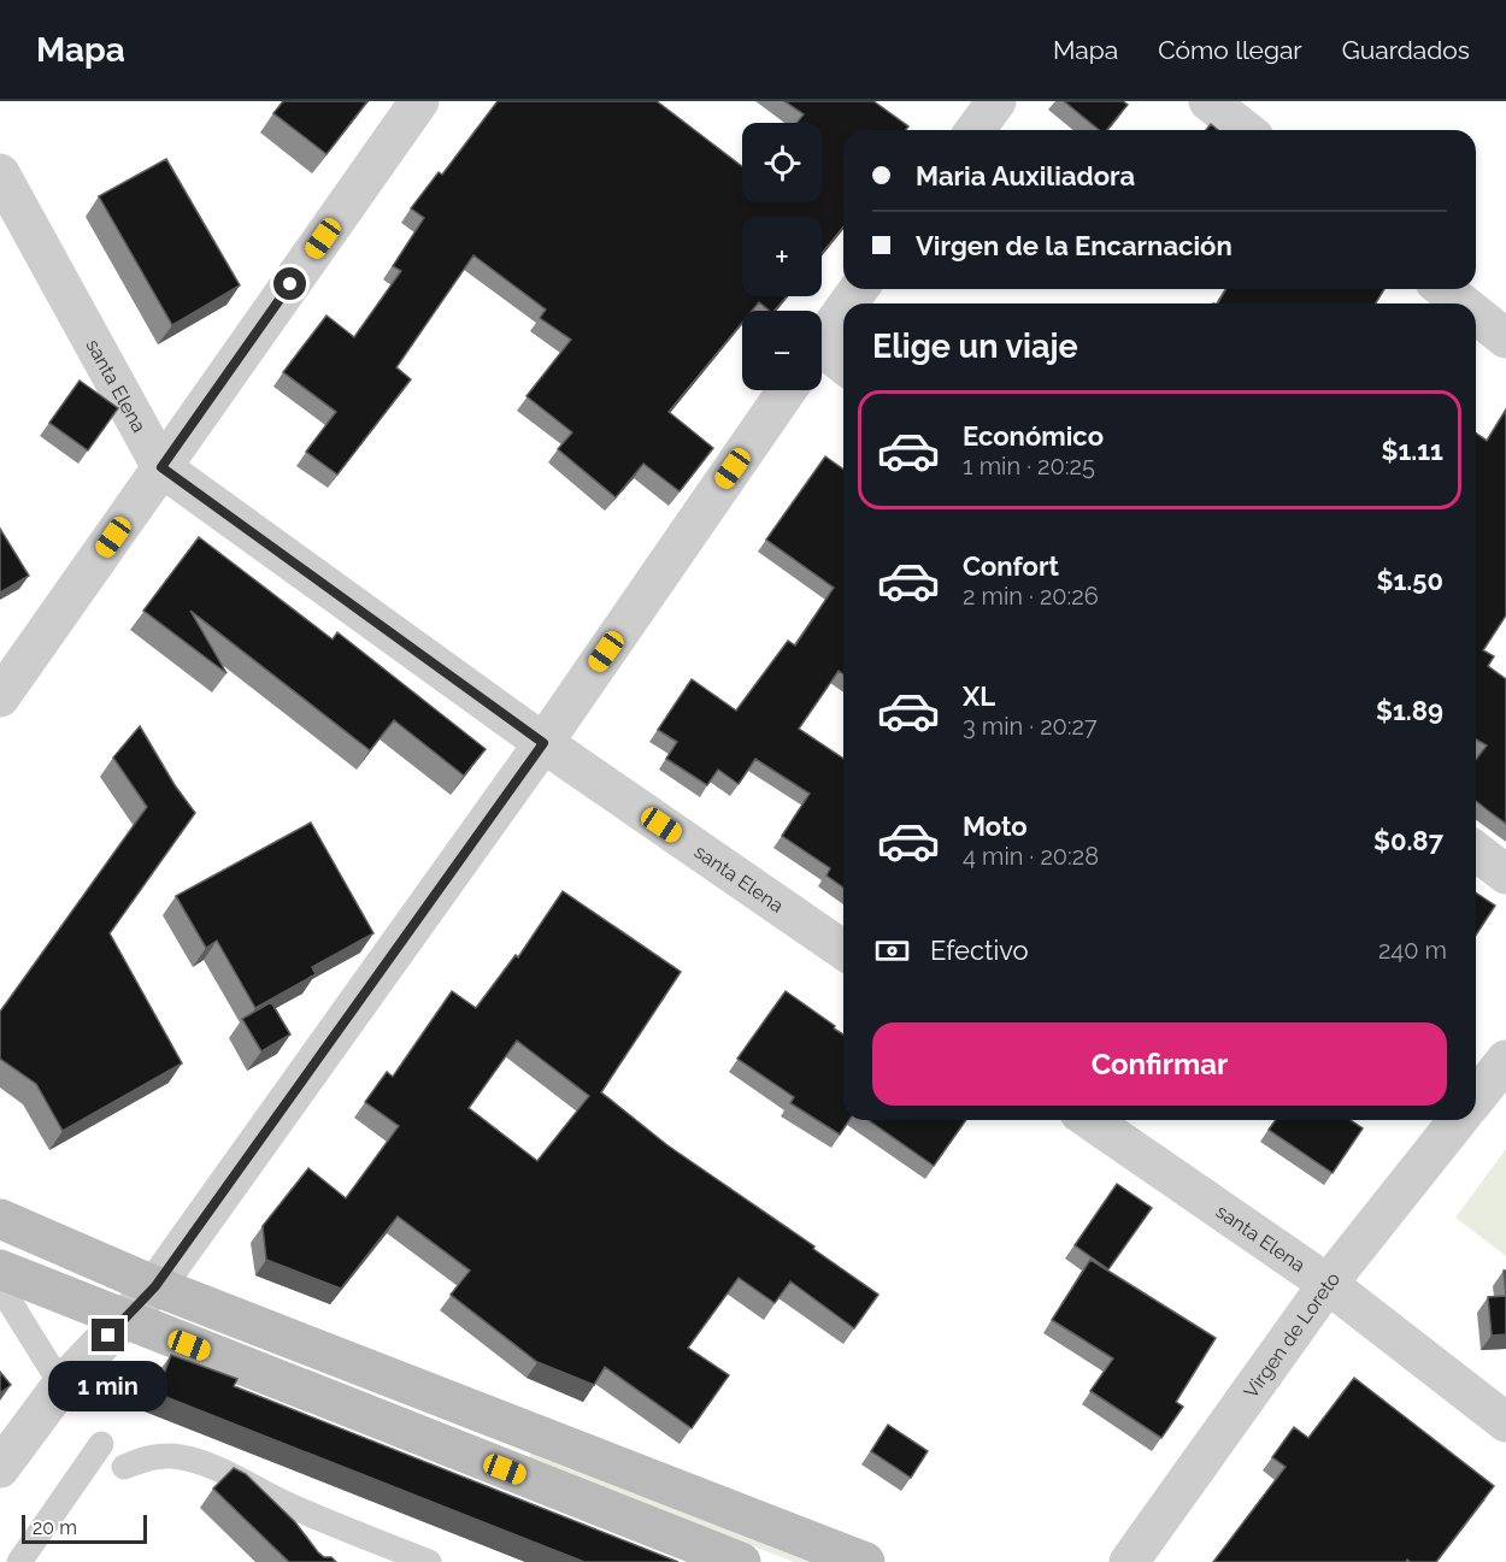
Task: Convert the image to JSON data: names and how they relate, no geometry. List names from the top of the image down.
{
  "streets": {
    "street": ["santa Elena", "Virgen de Loreto"]
  },
  "crossings": [
    ["santa Elena", "Virgen de Loreto"]
  ],
  "scale_bar": "20 m",
  "page": {
    "header": "Mapa",
    "nav": ["Mapa", "Cómo llegar", "Guardados"],
    "map_buttons": ["+", "−"],
    "banner": ["Maria Auxiliadora", "Virgen de la Encarnación"],
    "heading": "Elige un viaje",
    "list": [
      {
        "name": "Económico",
        "note": "1 min · 20:25",
        "value": "$1.11"
      },
      {
        "name": "Confort",
        "note": "2 min · 20:26",
        "value": "$1.50"
      },
      {
        "name": "XL",
        "note": "3 min · 20:27",
        "value": "$1.89"
      },
      {
        "name": "Moto",
        "note": "4 min · 20:28",
        "value": "$0.87"
      }
    ],
    "pay": ["Efectivo", "240 m"],
    "buttons": "Confirmar",
    "bubble": "1 min",
    "scale": "20 m"
  }
}
